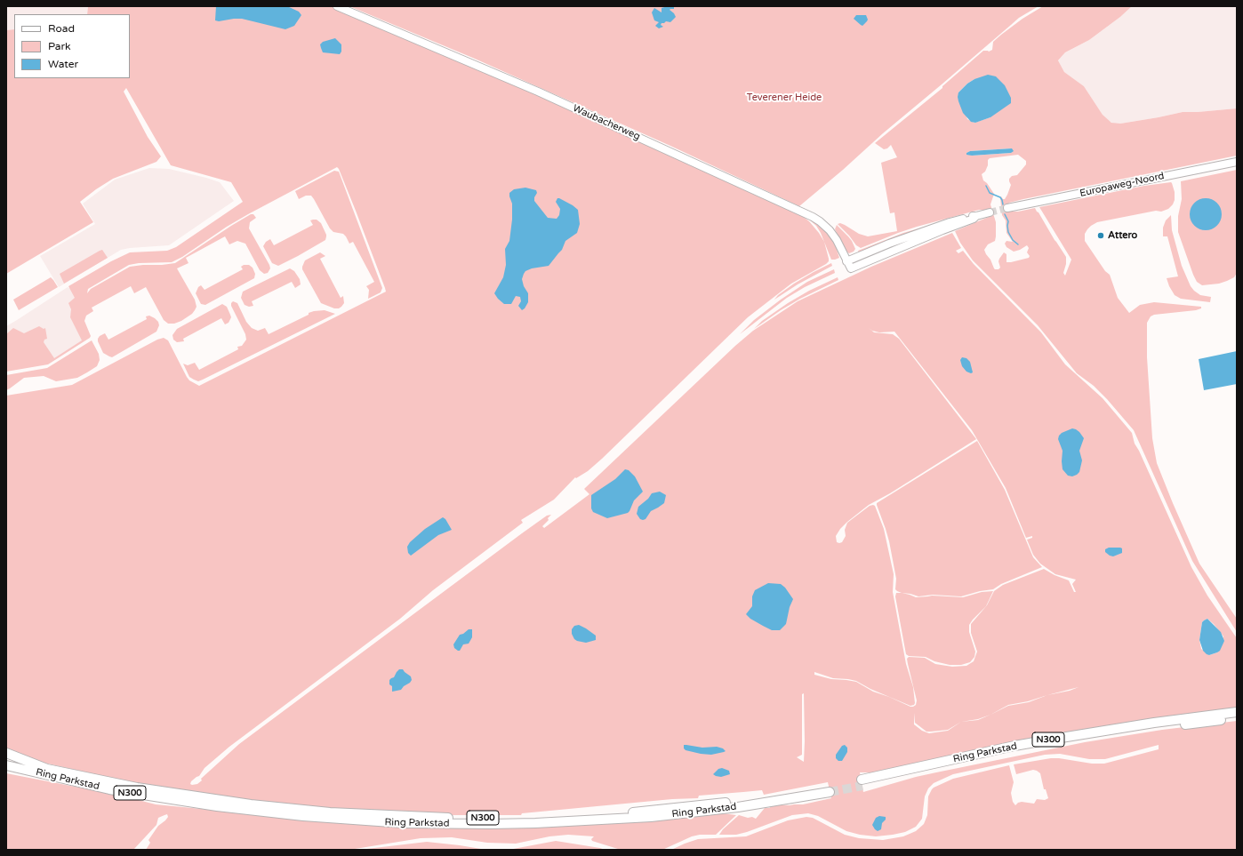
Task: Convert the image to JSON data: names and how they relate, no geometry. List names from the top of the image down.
{
  "streets": {
    "highway": ["N300", "Ring Parkstad"],
    "street": ["Waubacherweg", "Europaweg-Noord"]
  },
  "crossings": [
    ["N300", "Ring Parkstad"]
  ],
  "parks": ["Teverener Heide"],
  "places": ["Attero"],
  "legend": ["Road", "Park", "Water"]
}
